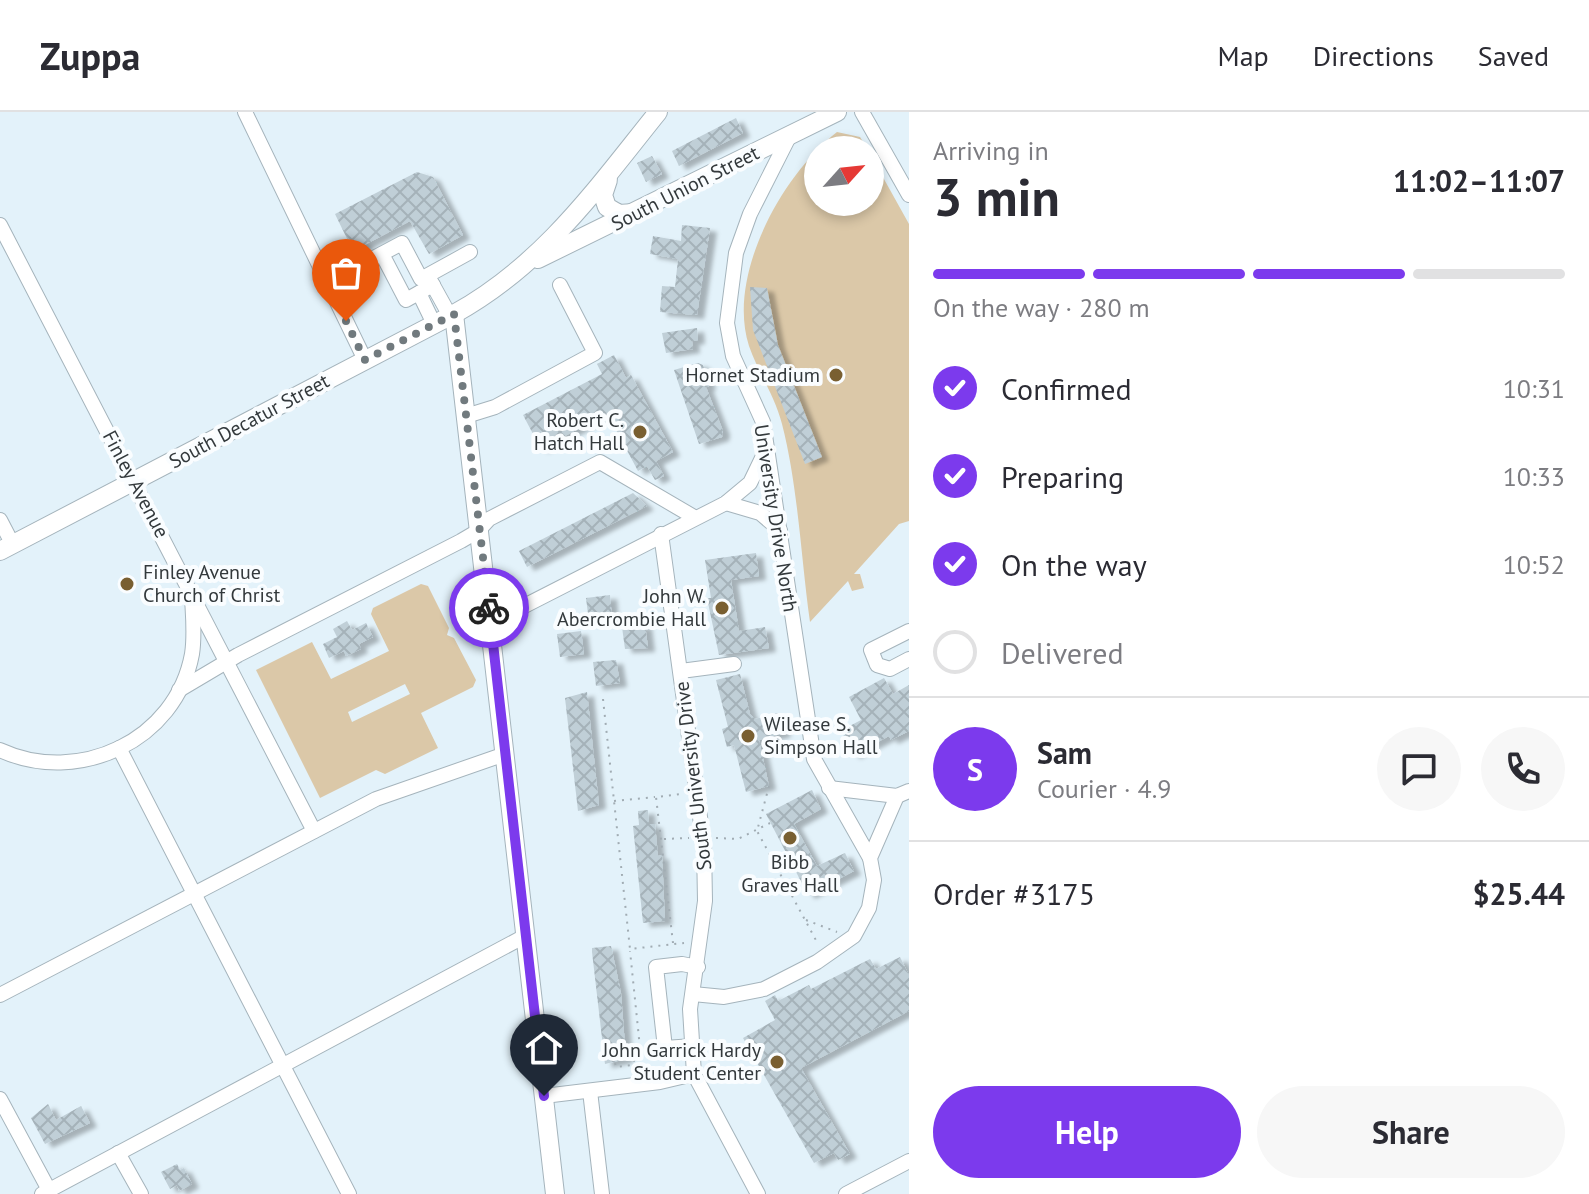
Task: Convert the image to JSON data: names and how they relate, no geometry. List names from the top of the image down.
{
  "streets": {
    "main road": ["South Union Street", "South Decatur Street"],
    "street": ["Finley Avenue", "University Drive North", "South University Drive"]
  },
  "crossings": [
    ["South Union Street", "South Decatur Street"],
    ["South Union Street", "University Drive North"],
    ["South Decatur Street", "Finley Avenue"]
  ],
  "places": [
    "Hornet Stadium",
    "Robert C. Hatch Hall",
    "Finley Avenue Church of Christ",
    "John W. Abercrombie Hall",
    "Wilease S. Simpson Hall",
    "Bibb Graves Hall",
    "John Garrick Hardy Student Center"
  ],
  "north": "top right",
  "page": {
    "header": "Zuppa",
    "nav": ["Map", "Directions", "Saved"],
    "heading": ["3 min", "Arriving in", "11:02–11:07"],
    "panel": [
      "Sam",
      "Courier · 4.9",
      "Order #3175",
      "$25.44"
    ],
    "bar": "On the way · 280 m",
    "list": [
      ["Confirmed", "10:31"],
      ["Preparing", "10:33"],
      ["On the way", "10:52"],
      "Delivered"
    ],
    "round": "S",
    "buttons": ["Help", "Share"]
  }
}
